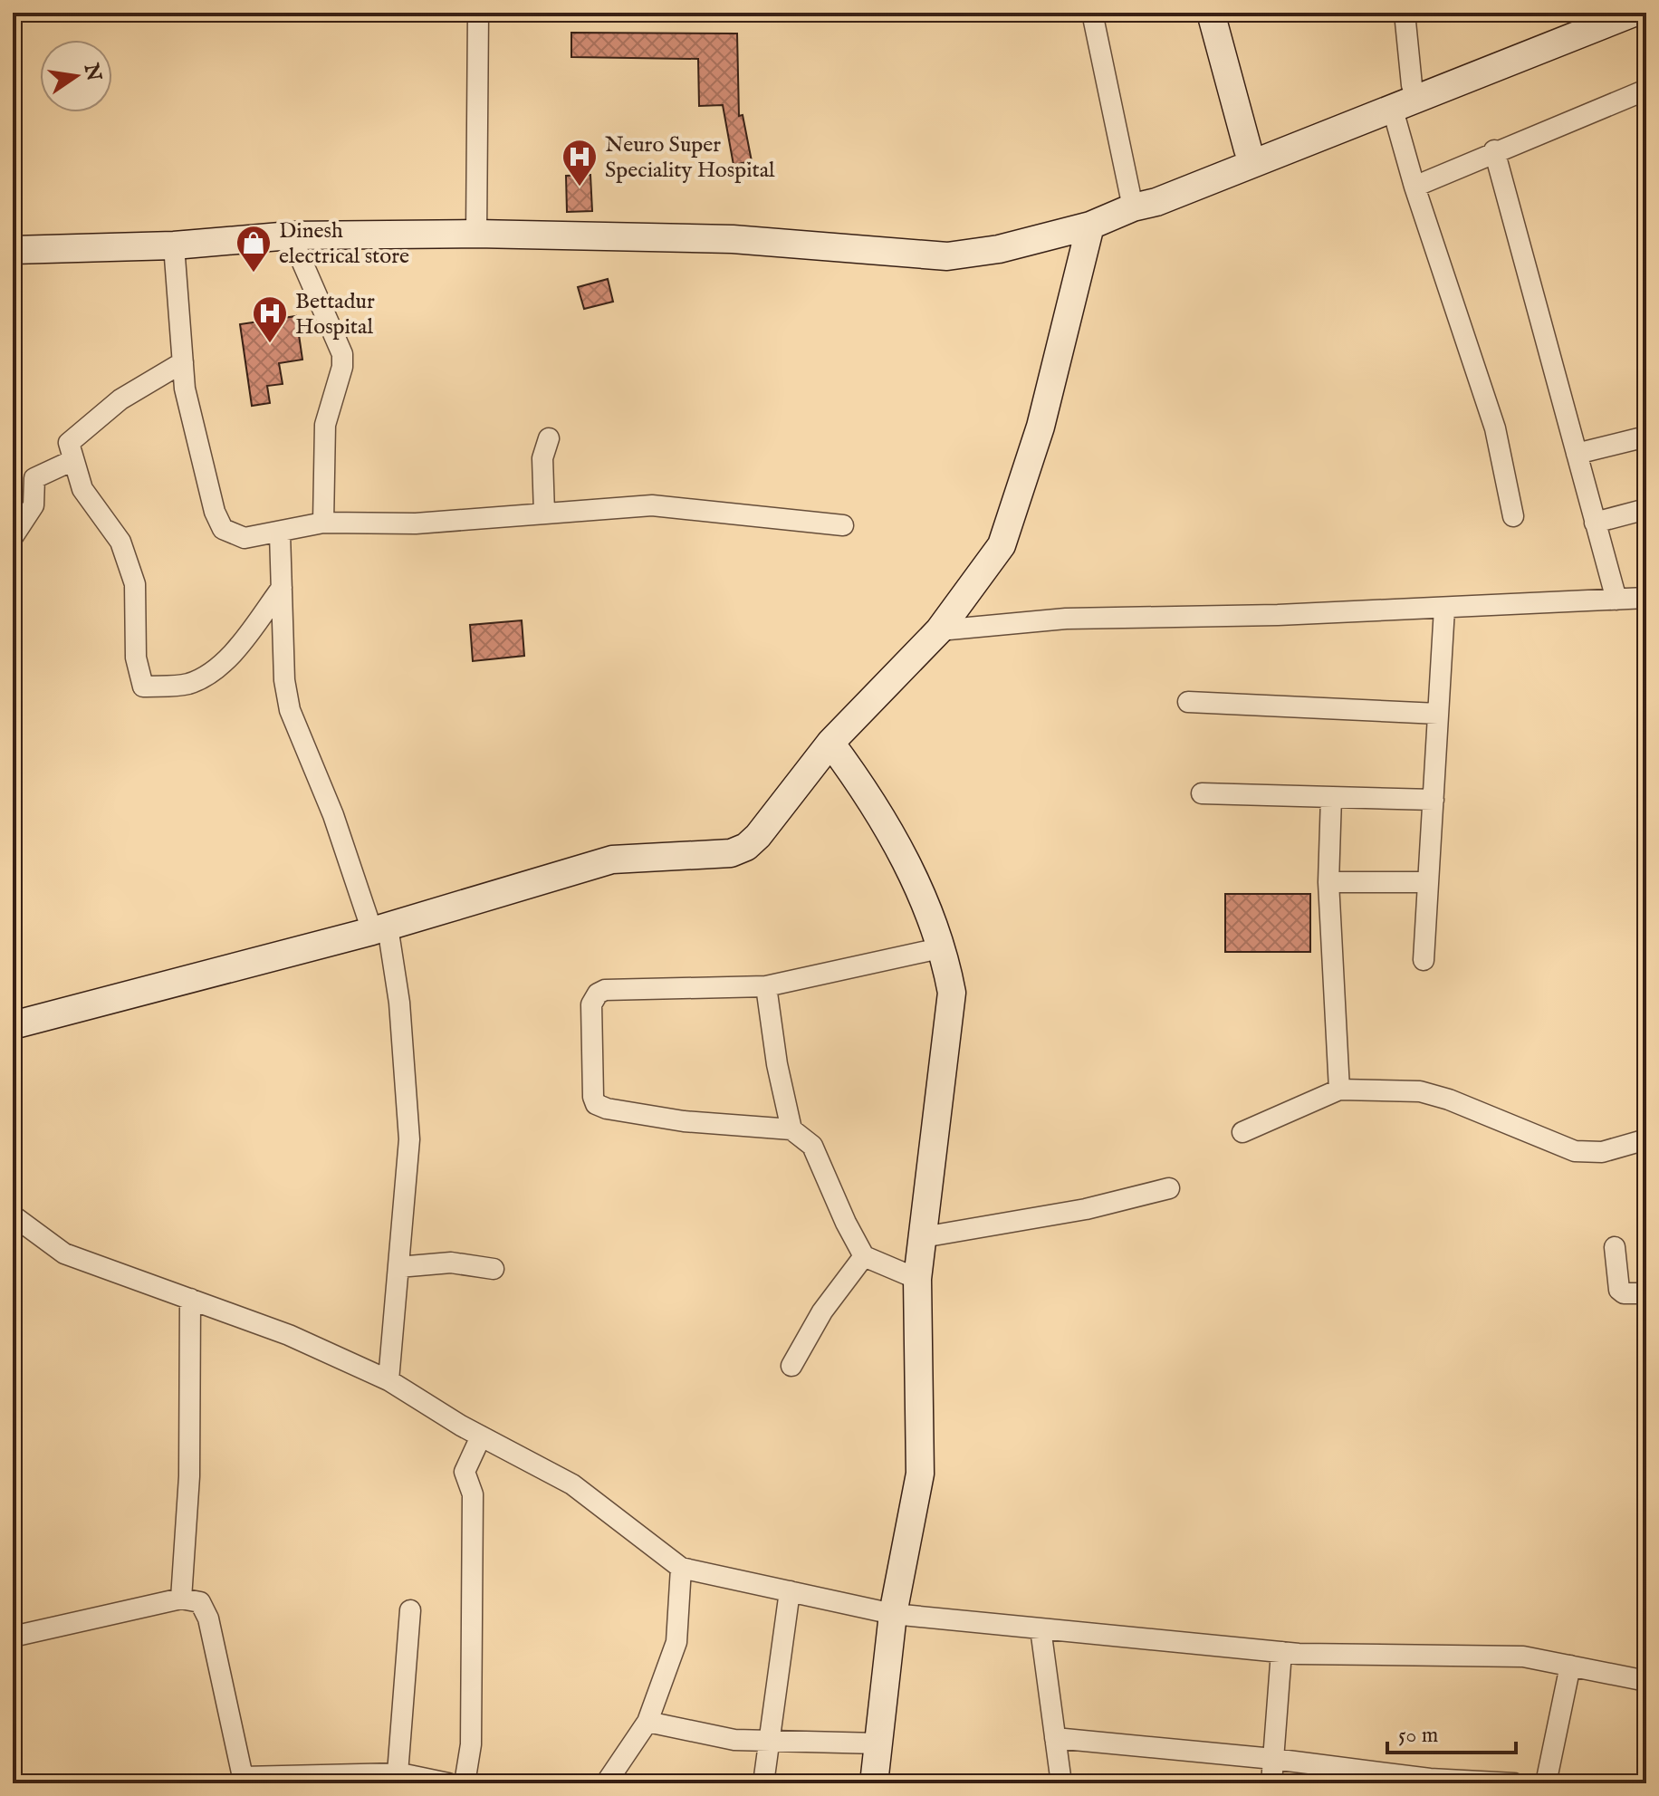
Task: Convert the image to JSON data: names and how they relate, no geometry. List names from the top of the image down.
{
  "places": {
    "hospital": ["Neuro Super Speciality Hospital", "Bettadur Hospital"],
    "shop": ["Dinesh electrical store"]
  },
  "scale_bar": "50 m",
  "north": "right"
}
